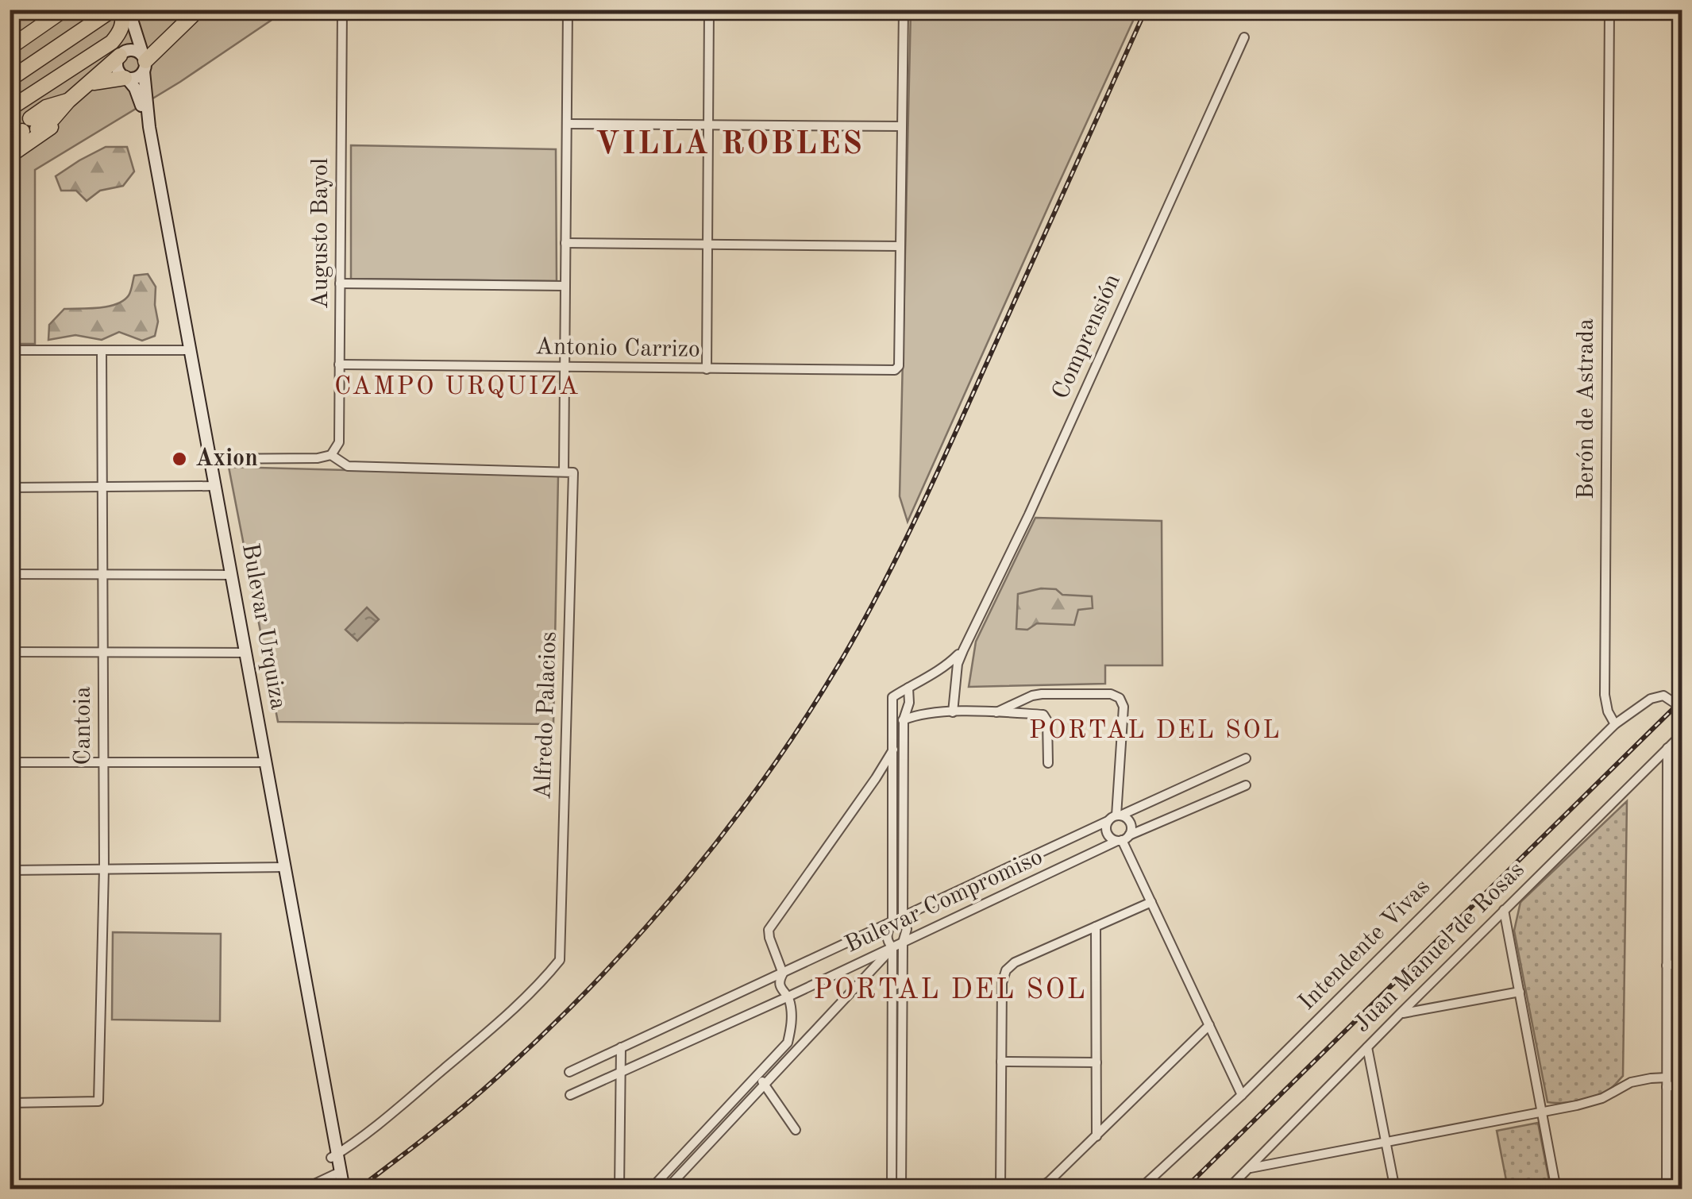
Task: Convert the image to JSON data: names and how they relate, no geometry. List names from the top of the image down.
{
  "streets": {
    "main road": ["Bulevar Urquiza"],
    "street": [
      "Augusto Bayol",
      "Comprensión",
      "Antonio Carrizo",
      "Berón de Astrada",
      "Alfredo Palacios",
      "Cantoia",
      "Bulevar Compromiso",
      "Intendente Vivas",
      "Juan Manuel de Rosas"
    ]
  },
  "crossings": [
    ["Augusto Bayol", "Antonio Carrizo"],
    ["Antonio Carrizo", "Alfredo Palacios"],
    ["Berón de Astrada", "Intendente Vivas"],
    ["Bulevar Urquiza", "Alfredo Palacios"]
  ],
  "districts": [
    "VILLA ROBLES",
    "CAMPO URQUIZA",
    "PORTAL DEL SOL",
    "PORTAL DEL SOL"
  ],
  "places": ["Axion"]
}
